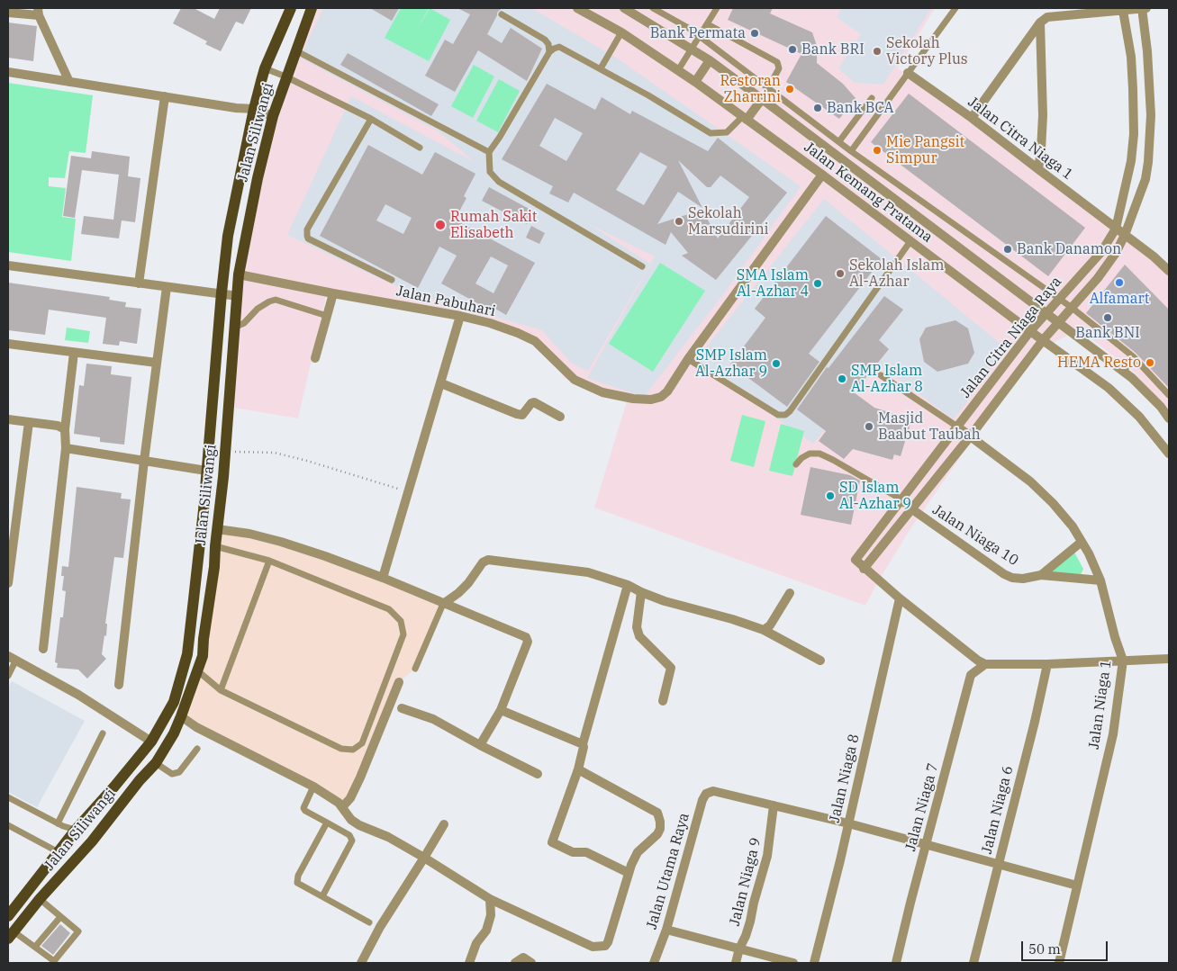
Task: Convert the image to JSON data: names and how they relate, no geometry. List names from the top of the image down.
{
  "streets": {
    "main road": ["Jalan Siliwangi"],
    "street": [
      "Jalan Citra Niaga 1",
      "Jalan Kemang Pratama",
      "Jalan Pabuhari",
      "Jalan Citra Niaga Raya",
      "Jalan Niaga 10",
      "Jalan Niaga 1",
      "Jalan Niaga 8",
      "Jalan Niaga 7",
      "Jalan Niaga 6",
      "Jalan Utama Raya",
      "Jalan Niaga 9"
    ]
  },
  "crossings": [
    ["Jalan Siliwangi", "Jalan Pabuhari"],
    ["Jalan Citra Niaga 1", "Jalan Citra Niaga Raya"],
    ["Jalan Kemang Pratama", "Jalan Citra Niaga Raya"],
    ["Jalan Citra Niaga Raya", "Jalan Niaga 10"],
    ["Jalan Citra Niaga Raya", "Jalan Niaga 1"],
    ["Jalan Niaga 10", "Jalan Niaga 1"],
    ["Jalan Utama Raya", "Jalan Niaga 9"]
  ],
  "places": [
    "Bank Permata",
    "Bank BRI",
    "Sekolah Victory Plus",
    "Restoran Zharrini",
    "Bank BCA",
    "Mie Pangsit Simpur",
    "Sekolah Marsudirini",
    "Rumah Sakit Elisabeth",
    "Bank Danamon",
    "Sekolah Islam Al-Azhar",
    "Alfamart",
    "SMA Islam Al-Azhar 4",
    "Bank BNI",
    "HEMA Resto",
    "SMP Islam Al-Azhar 9",
    "SMP Islam Al-Azhar 8",
    "Masjid Baabut Taubah",
    "SD Islam Al-Azhar 9"
  ],
  "scale_bar": "50 m"
}
